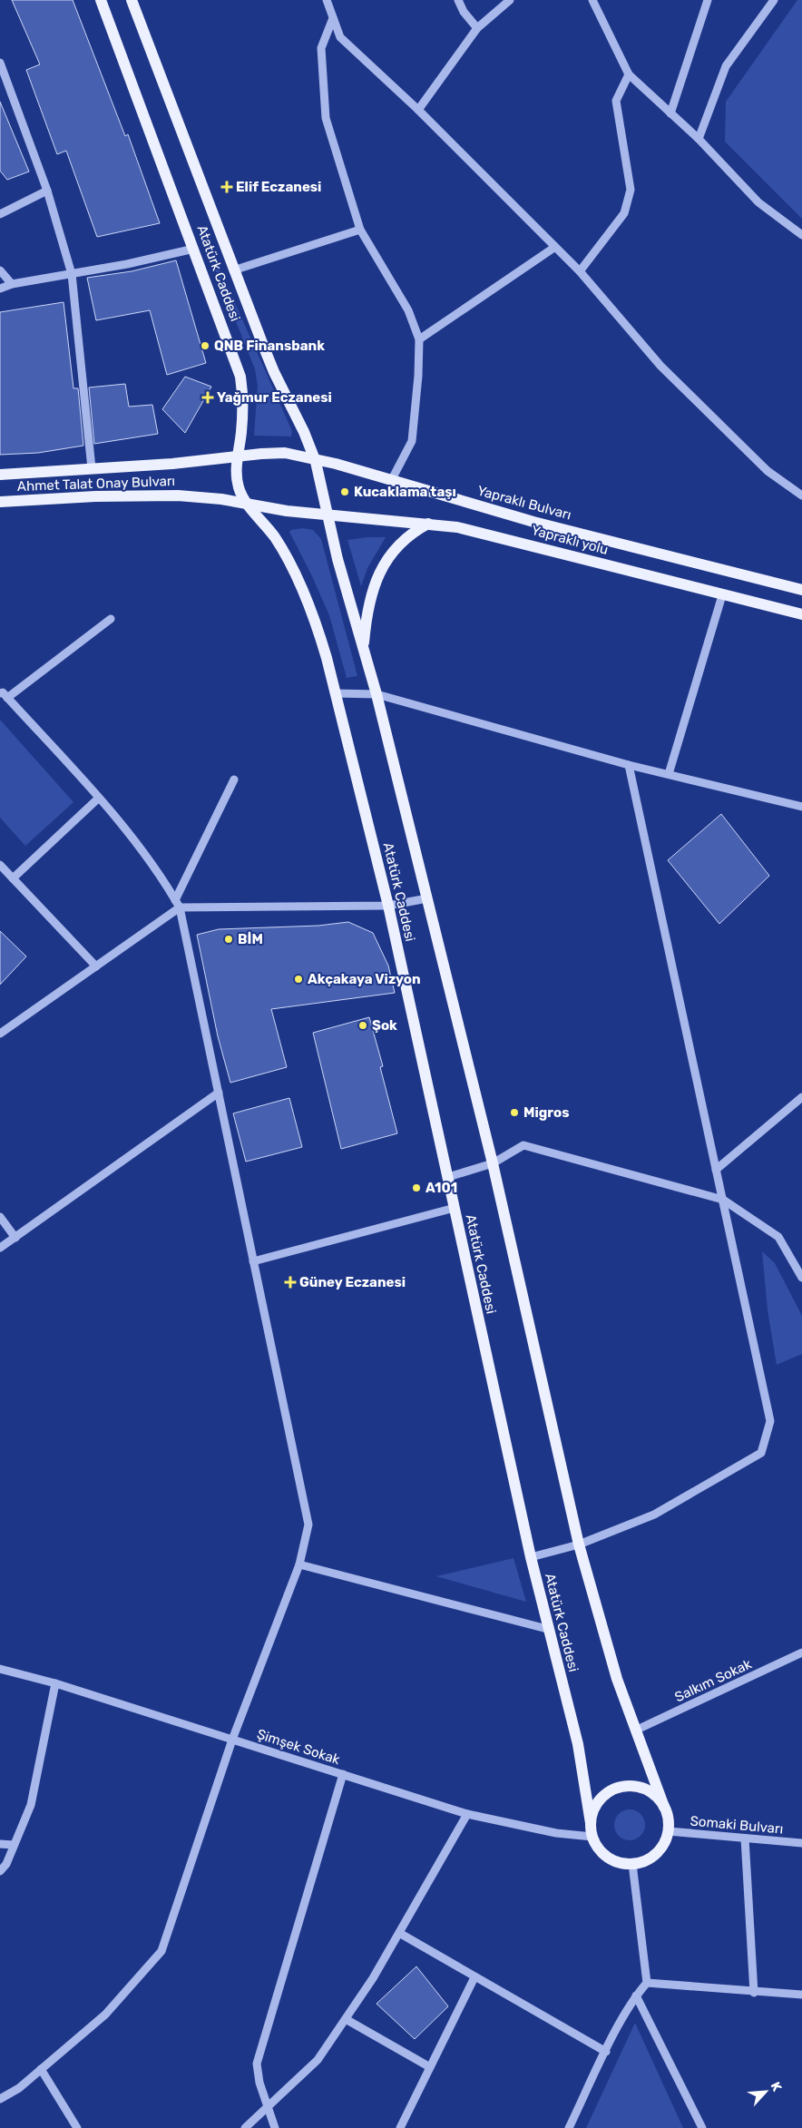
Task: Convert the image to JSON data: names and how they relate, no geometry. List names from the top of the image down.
{
  "streets": {
    "main road": [
      "Atatürk Caddesi",
      "Ahmet Talat Onay Bulvarı",
      "Yapraklı Bulvarı",
      "Yapraklı yolu"
    ],
    "street": ["Salkım Sokak", "Şimşek Sokak", "Somaki Bulvarı"]
  },
  "crossings": [
    ["Atatürk Caddesi", "Ahmet Talat Onay Bulvarı"],
    ["Atatürk Caddesi", "Yapraklı Bulvarı"],
    ["Atatürk Caddesi", "Yapraklı yolu"],
    ["Atatürk Caddesi", "Salkım Sokak"],
    ["Atatürk Caddesi", "Şimşek Sokak"],
    ["Atatürk Caddesi", "Somaki Bulvarı"],
    ["Ahmet Talat Onay Bulvarı", "Yapraklı Bulvarı"],
    ["Şimşek Sokak", "Somaki Bulvarı"]
  ],
  "places": {
    "health": ["Elif Eczanesi", "Yağmur Eczanesi", "Güney Eczanesi"],
    "other": [
      "QNB Finansbank",
      "Kucaklama taşı",
      "BİM",
      "Akçakaya Vizyon",
      "Şok",
      "Migros",
      "A101"
    ]
  },
  "north": "top right"
}
